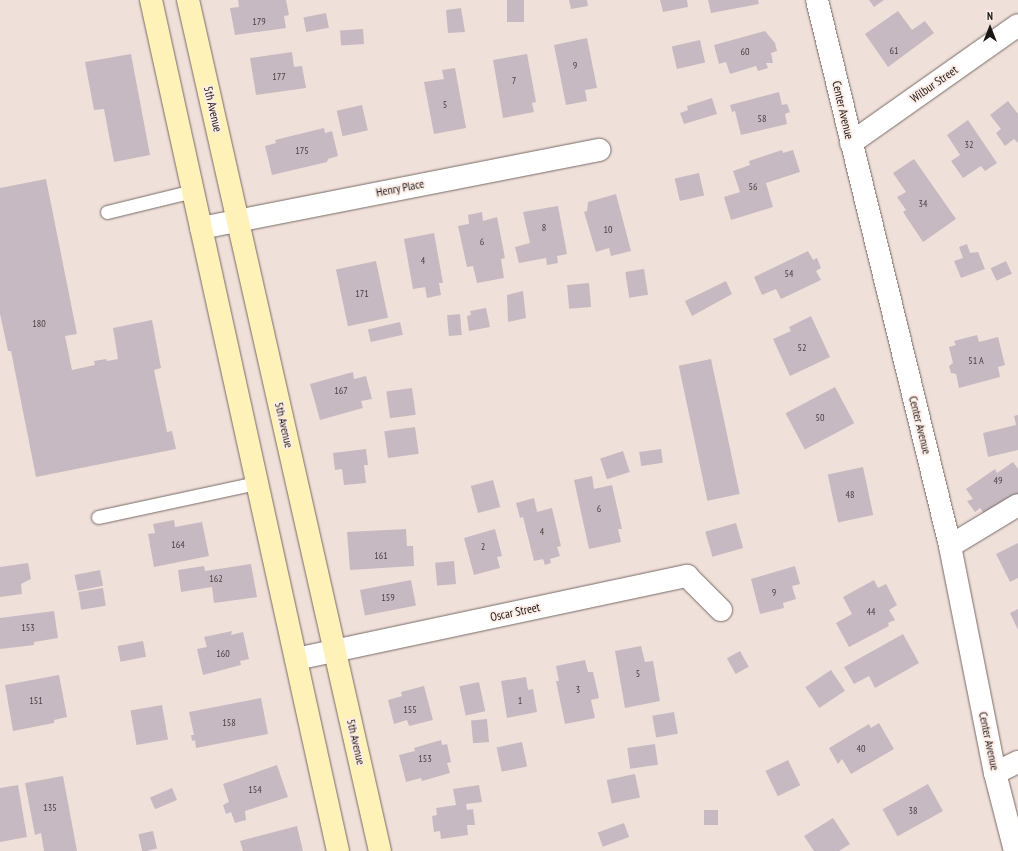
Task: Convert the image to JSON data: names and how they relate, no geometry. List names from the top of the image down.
{
  "streets": {
    "main road": ["5th Avenue"],
    "street": [
      "Wilbur Street",
      "Center Avenue",
      "Henry Place",
      "Oscar Street"
    ]
  },
  "crossings": [
    ["Wilbur Street", "Center Avenue"],
    ["5th Avenue", "Henry Place"],
    ["5th Avenue", "Oscar Street"]
  ],
  "house_numbers": [
    "179",
    "61",
    "60",
    "9",
    "177",
    "7",
    "5",
    "58",
    "32",
    "175",
    "56",
    "34",
    "8",
    "10",
    "6",
    "4",
    "54",
    "171",
    "180",
    "52",
    "51 A",
    "167",
    "50",
    "49",
    "48",
    "6",
    "4",
    "164",
    "2",
    "161",
    "162",
    "9",
    "159",
    "44",
    "153",
    "160",
    "5",
    "3",
    "151",
    "1",
    "155",
    "158",
    "40",
    "153",
    "154",
    "135",
    "38"
  ],
  "north": "top"
}
